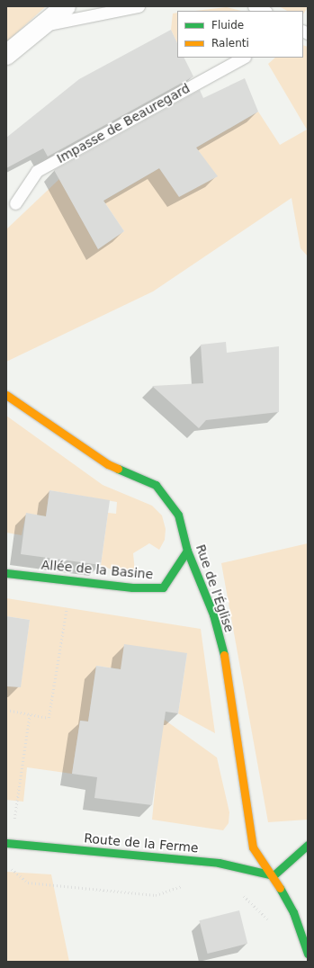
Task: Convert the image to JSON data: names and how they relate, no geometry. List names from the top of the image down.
{
  "streets": {
    "street": ["Allée de la Basine", "Rue de l'Église", "Route de la Ferme"],
    "lane": ["Impasse de Beauregard"]
  },
  "crossings": [
    ["Allée de la Basine", "Rue de l'Église"],
    ["Rue de l'Église", "Route de la Ferme"]
  ],
  "legend": ["Fluide", "Ralenti"]
}
